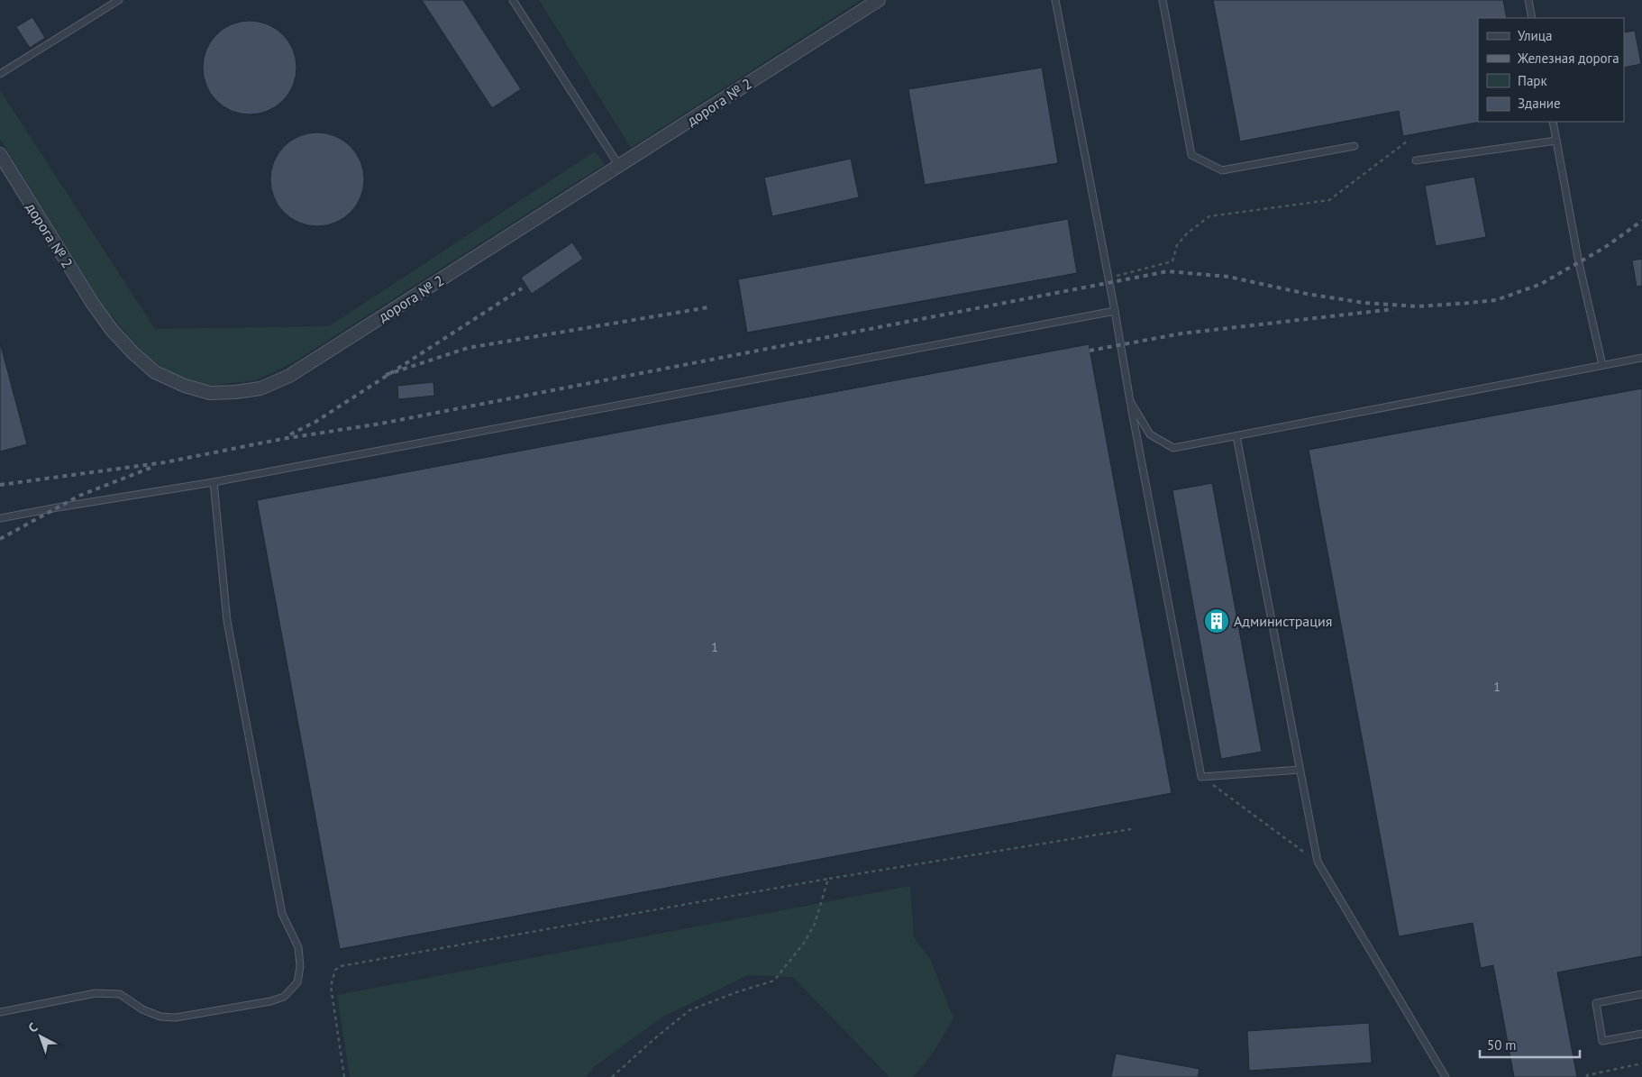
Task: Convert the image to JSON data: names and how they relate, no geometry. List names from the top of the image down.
{
  "streets": {
    "street": ["дорога № 2"]
  },
  "places": {
    "building": ["Администрация"]
  },
  "house_numbers": ["1", "1"],
  "legend": [
    "Улица",
    "Железная дорога",
    "Парк",
    "Здание"
  ],
  "scale_bar": "50 m",
  "north": "top left"
}
